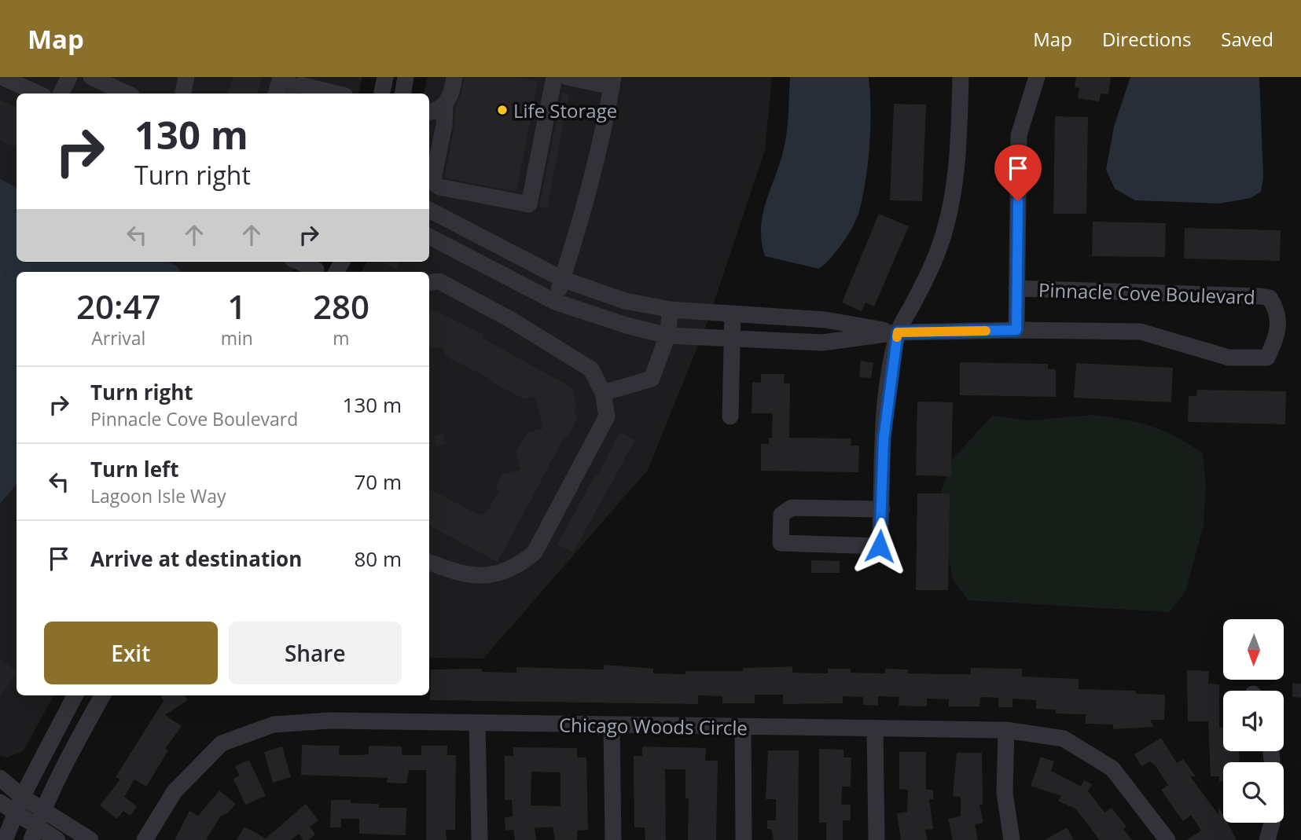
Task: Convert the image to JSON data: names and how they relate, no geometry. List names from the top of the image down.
{
  "streets": {
    "street": ["Pinnacle Cove Boulevard", "Chicago Woods Circle"]
  },
  "places": ["Life Storage"],
  "north": "bottom",
  "page": {
    "header": "Map",
    "nav": ["Map", "Directions", "Saved"],
    "turn": ["130 m", "Turn right"],
    "eta": [
      "20:47",
      "Arrival",
      "1",
      "min",
      "280",
      "m"
    ],
    "list": [
      {
        "name": "Turn right",
        "note": "Pinnacle Cove Boulevard",
        "value": "130 m"
      },
      {
        "name": "Turn left",
        "note": "Lagoon Isle Way",
        "value": "70 m"
      },
      {
        "name": "Arrive at destination",
        "value": "80 m"
      }
    ],
    "buttons": ["Exit", "Share"]
  }
}
